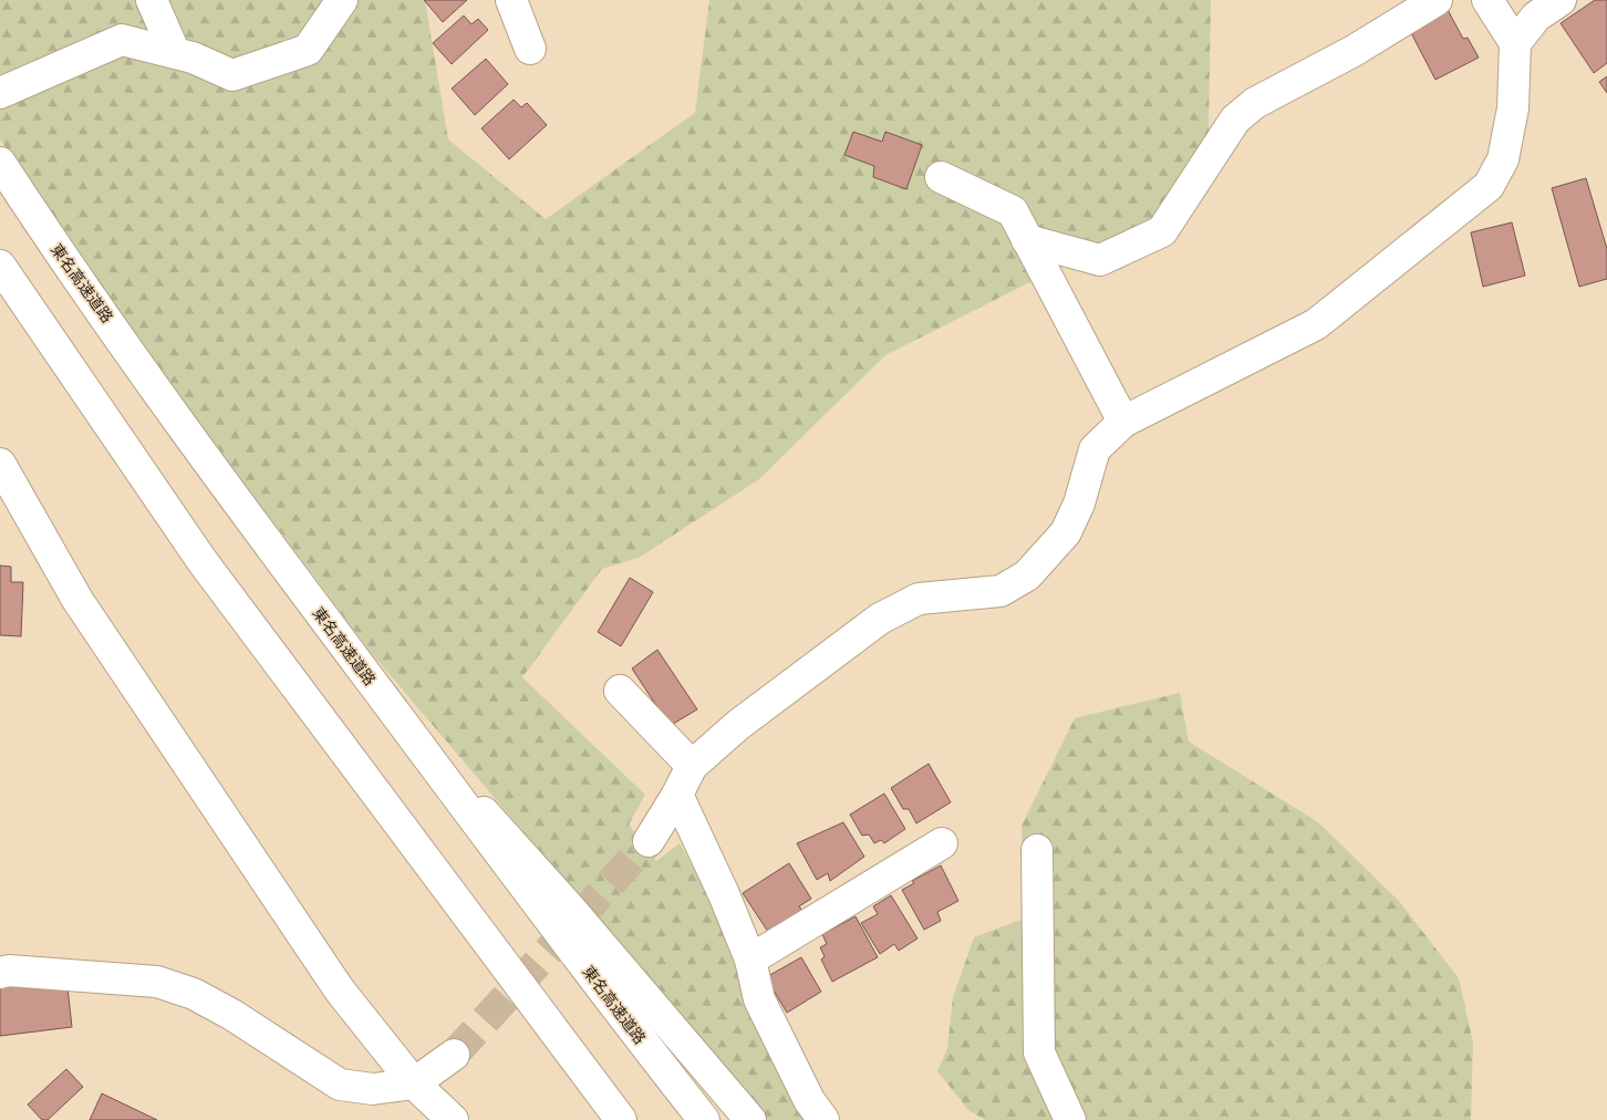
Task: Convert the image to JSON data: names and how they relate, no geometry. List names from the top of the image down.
{
  "streets": {
    "main road": ["東名高速道路"]
  }
}
